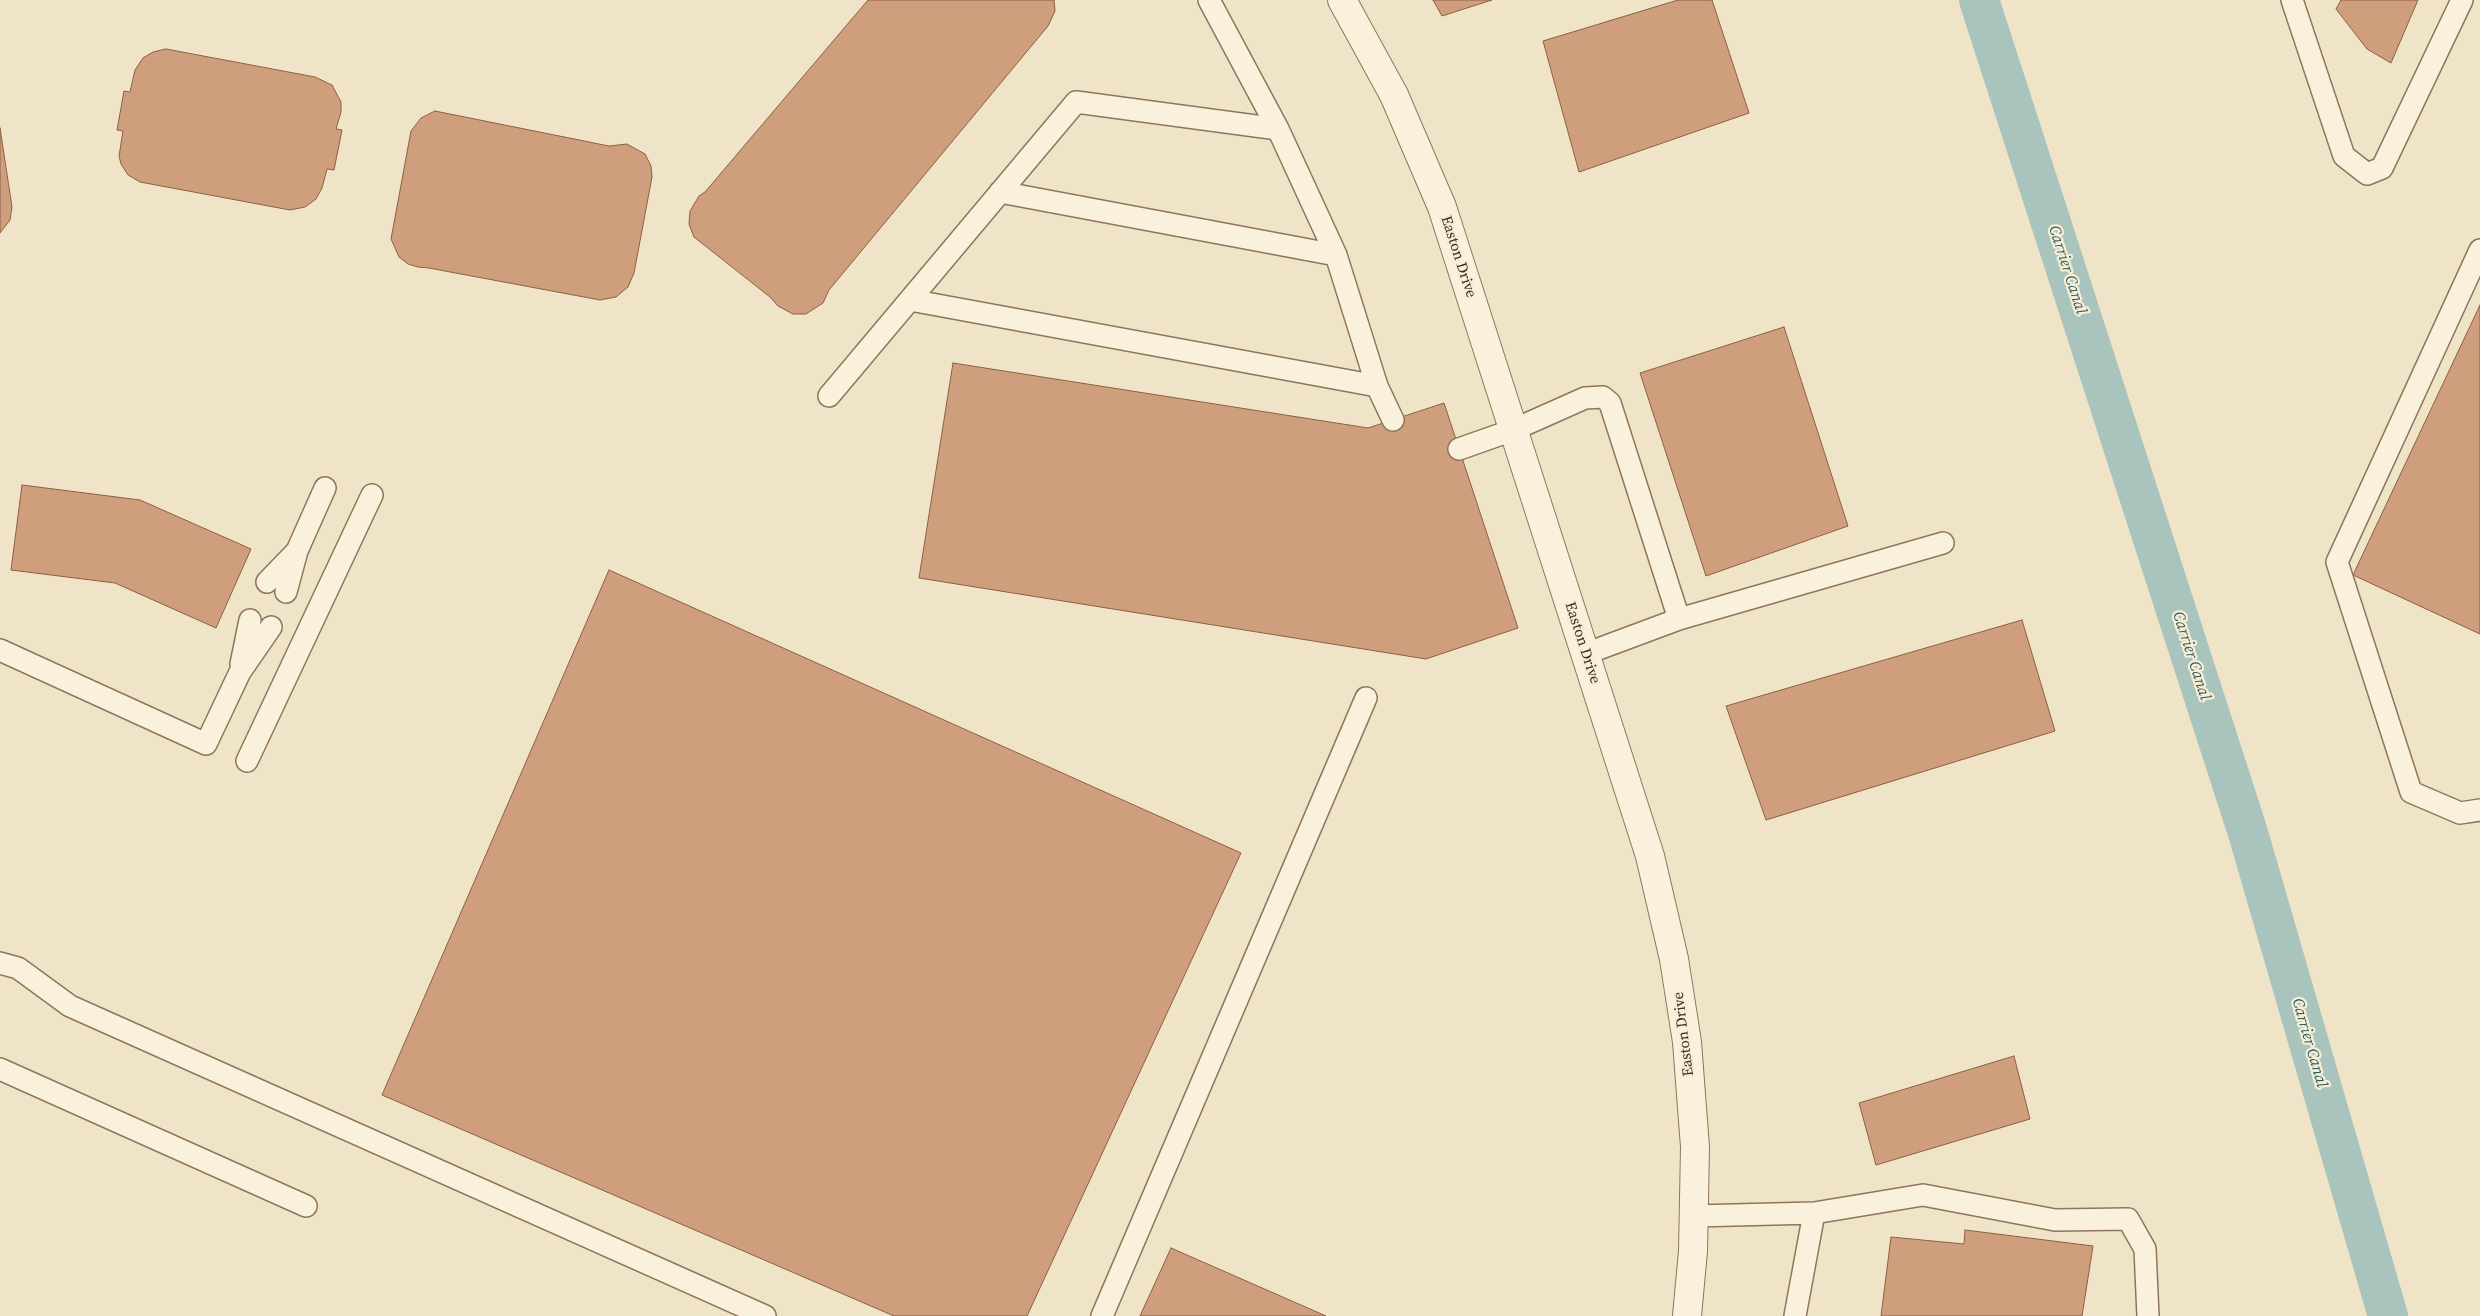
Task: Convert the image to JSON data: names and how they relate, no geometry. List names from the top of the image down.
{
  "streets": {
    "street": ["Easton Drive"]
  },
  "water": ["Carrier Canal"]
}
